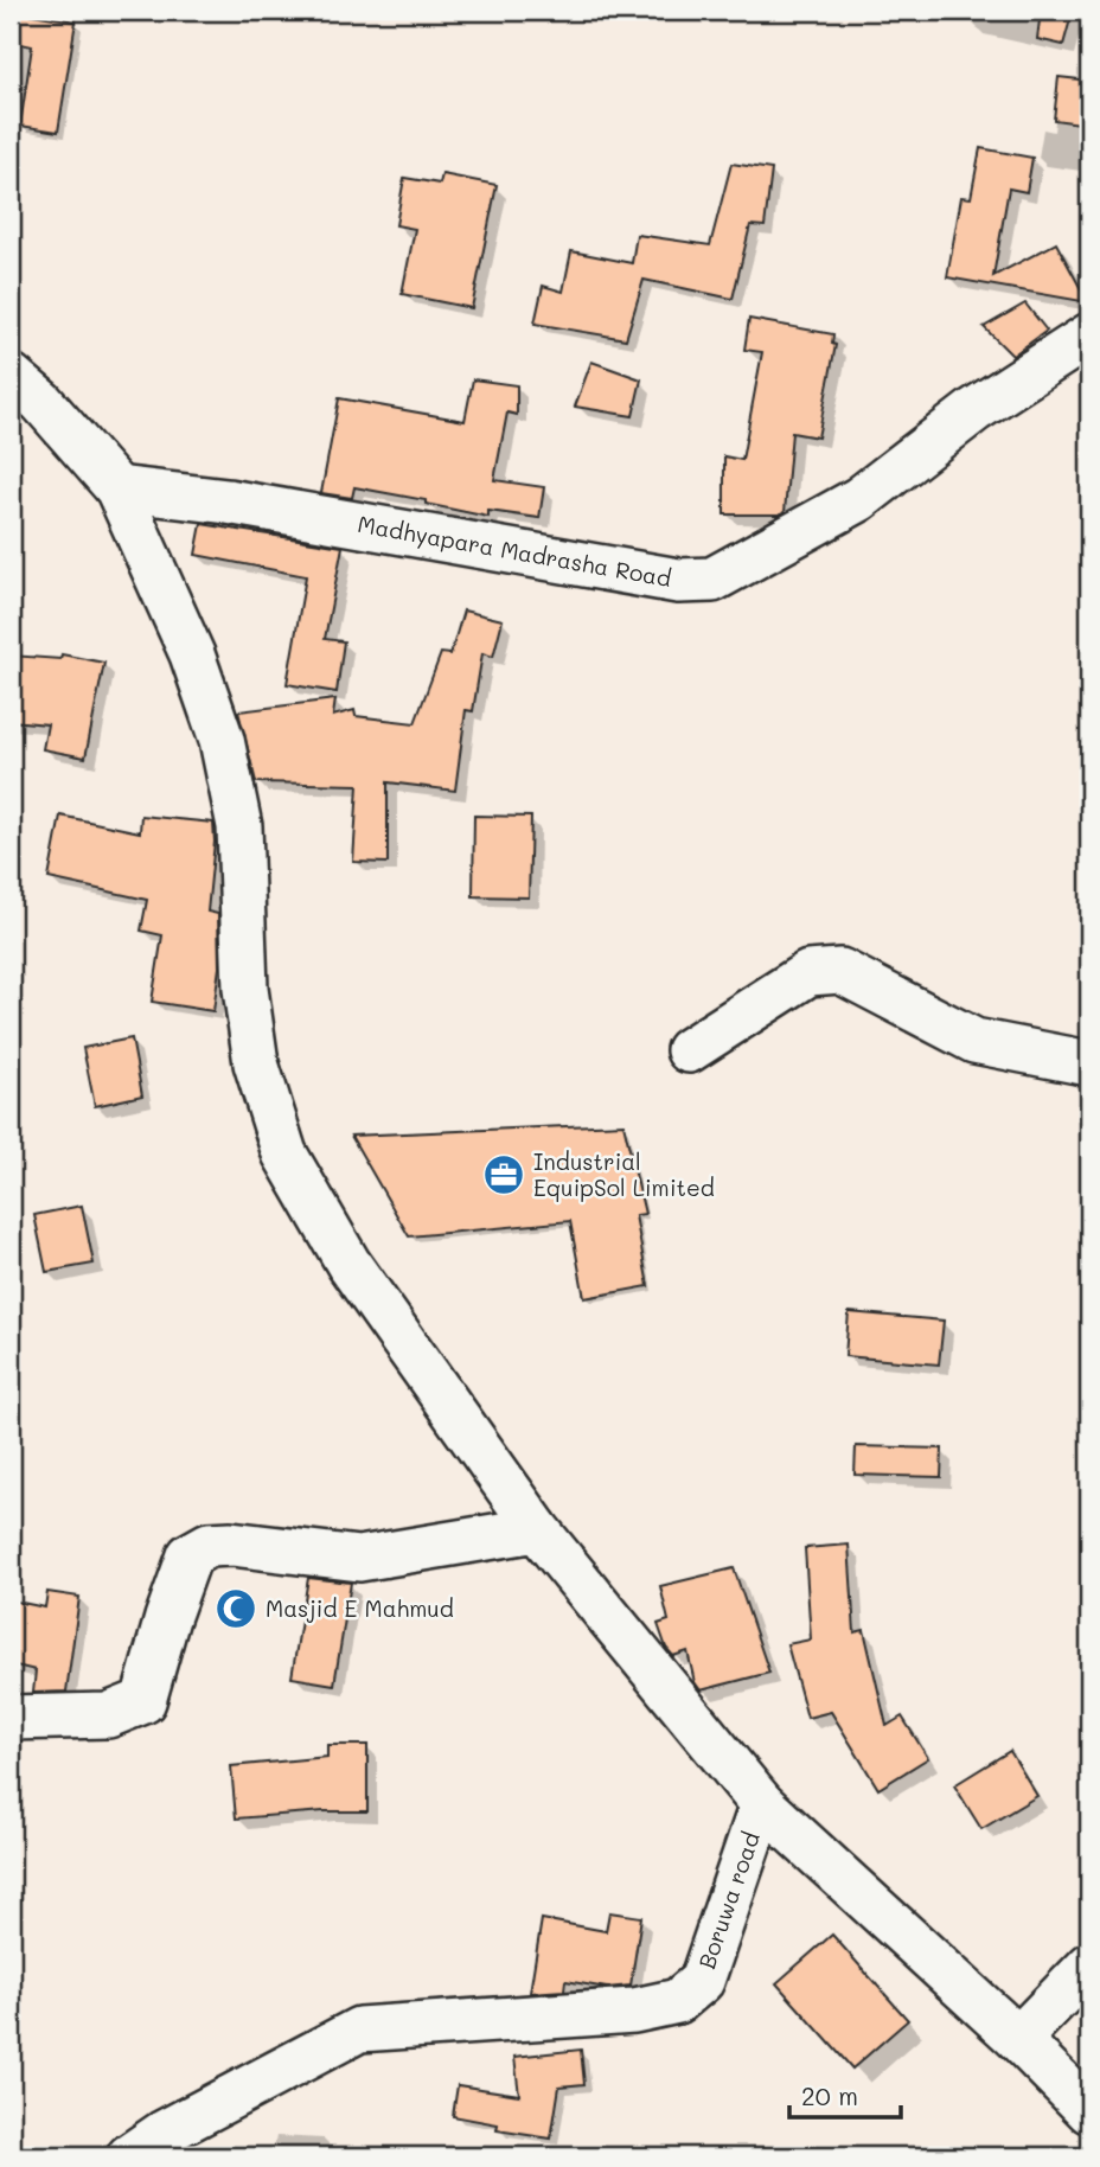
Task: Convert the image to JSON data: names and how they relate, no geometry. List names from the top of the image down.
{
  "streets": {
    "street": ["Madhyapara Madrasha Road", "Boruwa road"]
  },
  "places": {
    "office": ["Industrial EquipSol Limited"],
    "mosque": ["Masjid E Mahmud"]
  },
  "scale_bar": "20 m"
}
